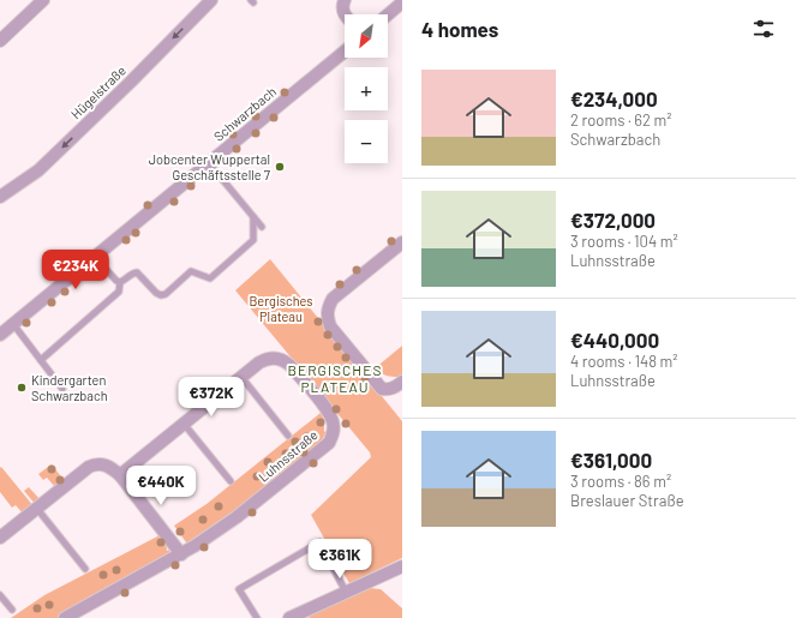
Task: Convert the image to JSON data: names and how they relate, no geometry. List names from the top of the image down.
{
  "streets": {
    "street": ["Hügelstraße", "Schwarzbach", "Luhnsstraße"]
  },
  "one_way": ["Hügelstraße"],
  "districts": ["BERGISCHES PLATEAU"],
  "parks": ["Bergisches Plateau"],
  "places": ["Jobcenter Wuppertal Geschäftsstelle 7", "Kindergarten Schwarzbach"],
  "north": "bottom left",
  "page": {
    "heading": "4 homes",
    "map_buttons": ["+", "−"],
    "list": [
      {
        "name": "€234,000",
        "note": "2 rooms · 62 m² · Schwarzbach"
      },
      {
        "name": "€372,000",
        "note": "3 rooms · 104 m² · Luhnsstraße"
      },
      {
        "name": "€440,000",
        "note": "4 rooms · 148 m² · Luhnsstraße"
      },
      {
        "name": "€361,000",
        "note": "3 rooms · 86 m² · Breslauer Straße"
      }
    ],
    "price": [
      "€234K",
      "€372K",
      "€440K",
      "€361K"
    ]
  }
}
